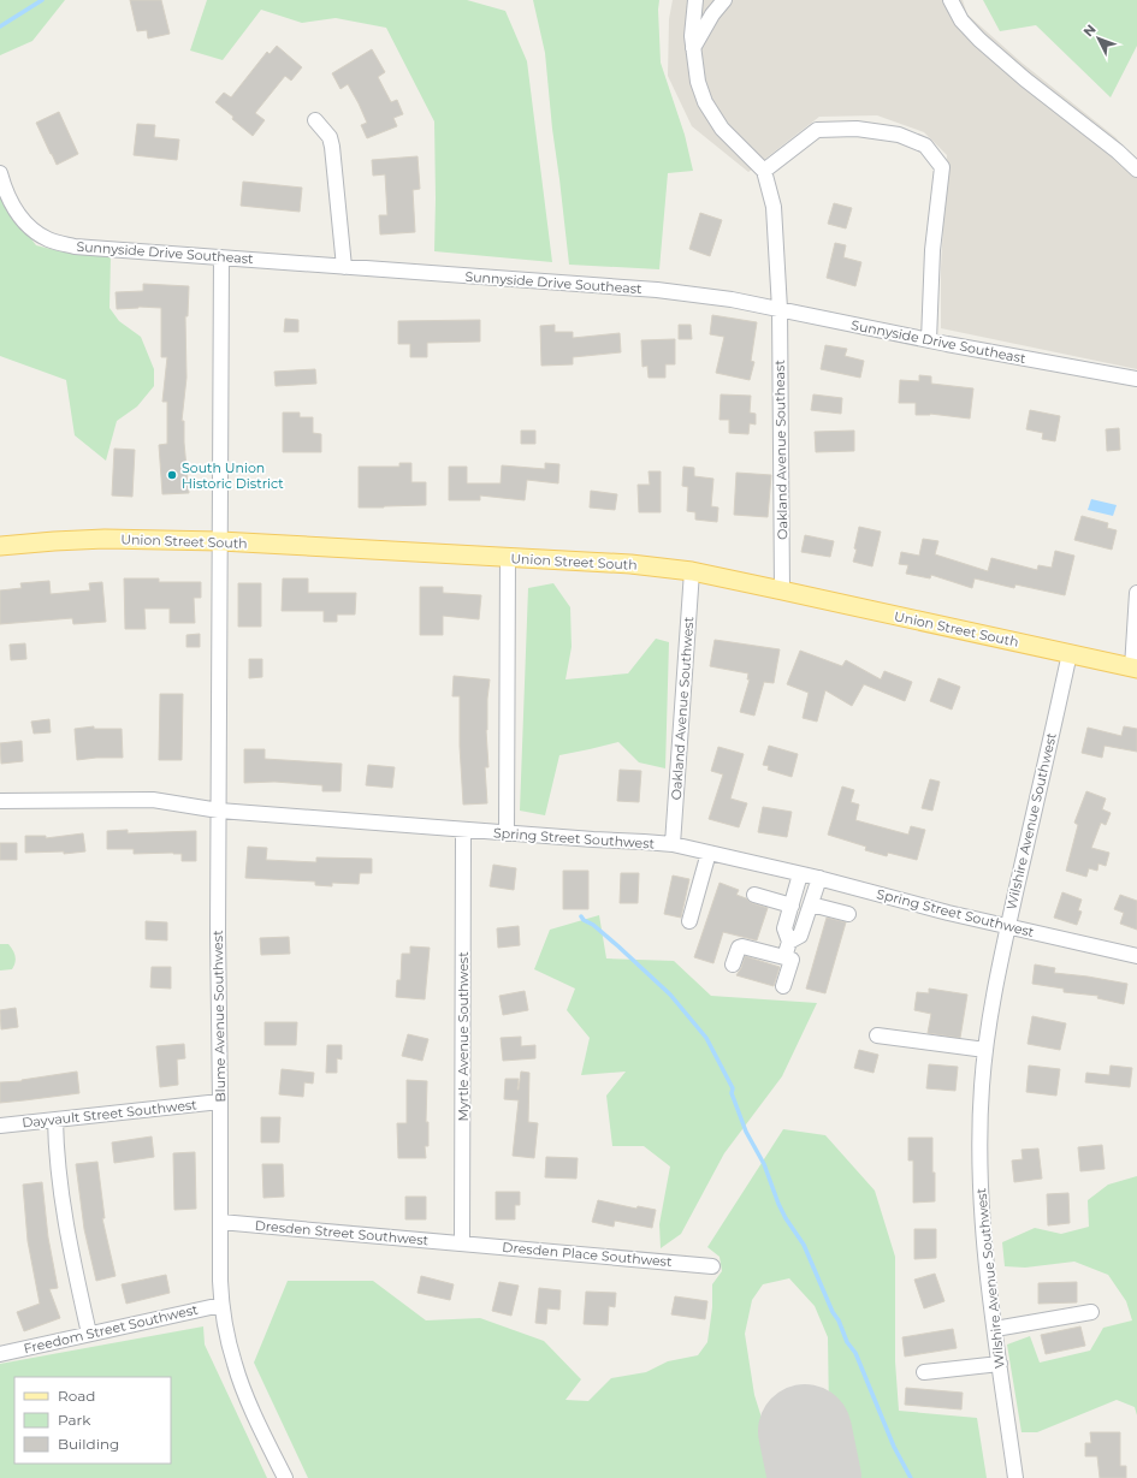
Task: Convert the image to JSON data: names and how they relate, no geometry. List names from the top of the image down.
{
  "streets": {
    "main road": ["Union Street South"],
    "street": [
      "Sunnyside Drive Southeast",
      "Oakland Avenue Southeast",
      "Oakland Avenue Southwest",
      "Wilshire Avenue Southwest",
      "Spring Street Southwest",
      "Blume Avenue Southwest",
      "Myrtle Avenue Southwest",
      "Dayvault Street Southwest",
      "Dresden Street Southwest",
      "Dresden Place Southwest",
      "Freedom Street Southwest"
    ]
  },
  "crossings": [
    ["Sunnyside Drive Southeast", "Oakland Avenue Southeast"],
    ["Sunnyside Drive Southeast", "Blume Avenue Southwest"],
    ["Oakland Avenue Southeast", "Union Street South"],
    ["Union Street South", "Oakland Avenue Southwest"],
    ["Union Street South", "Wilshire Avenue Southwest"],
    ["Union Street South", "Blume Avenue Southwest"],
    ["Oakland Avenue Southwest", "Spring Street Southwest"],
    ["Wilshire Avenue Southwest", "Spring Street Southwest"],
    ["Spring Street Southwest", "Blume Avenue Southwest"],
    ["Spring Street Southwest", "Myrtle Avenue Southwest"],
    ["Blume Avenue Southwest", "Dayvault Street Southwest"],
    ["Blume Avenue Southwest", "Dresden Street Southwest"],
    ["Blume Avenue Southwest", "Freedom Street Southwest"],
    ["Myrtle Avenue Southwest", "Dresden Street Southwest"],
    ["Myrtle Avenue Southwest", "Dresden Place Southwest"],
    ["Dresden Street Southwest", "Dresden Place Southwest"]
  ],
  "places": ["South Union Historic District"],
  "legend": ["Road", "Park", "Building"],
  "north": "top left"
}
